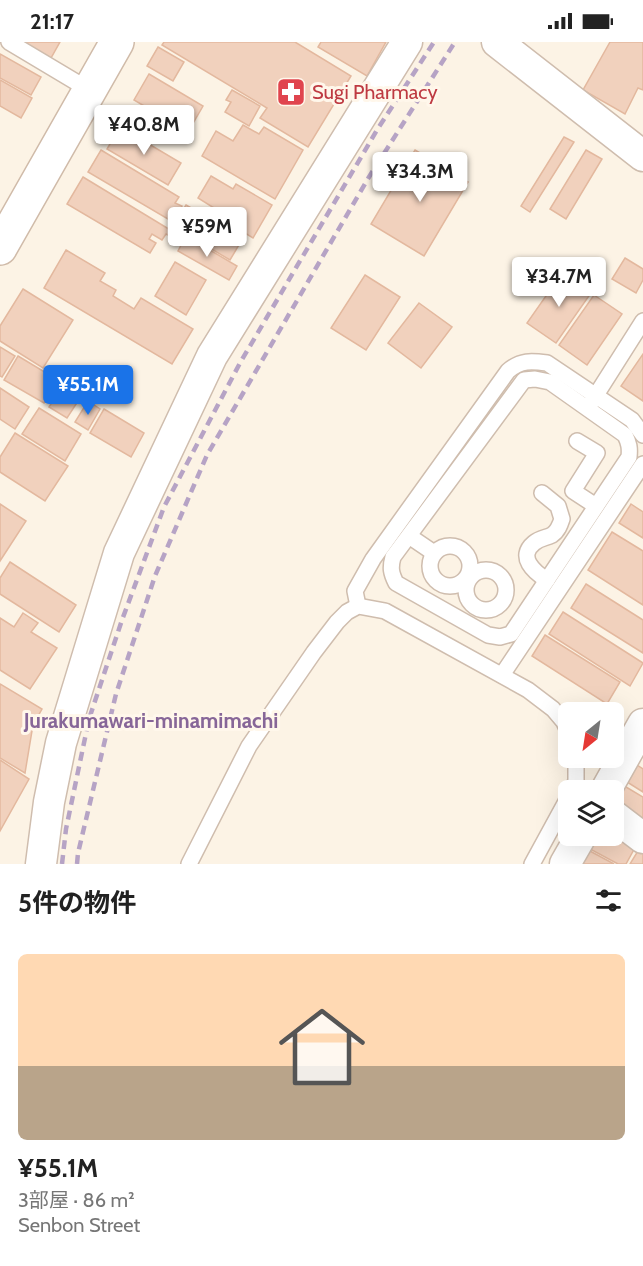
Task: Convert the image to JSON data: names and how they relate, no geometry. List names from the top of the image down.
{
  "districts": ["Jurakumawari-minamimachi"],
  "places": {
    "pharmacy": ["Sugi Pharmacy"]
  },
  "north": "bottom left",
  "page": {
    "status": "21:17",
    "price": [
      "¥40.8M",
      "¥34.3M",
      "¥59M",
      "¥34.7M",
      "¥55.1M"
    ],
    "heading": "5件の物件",
    "list": [
      {
        "name": "¥55.1M",
        "note": "3部屋 · 86 m² · Senbon Street"
      }
    ]
  }
}
